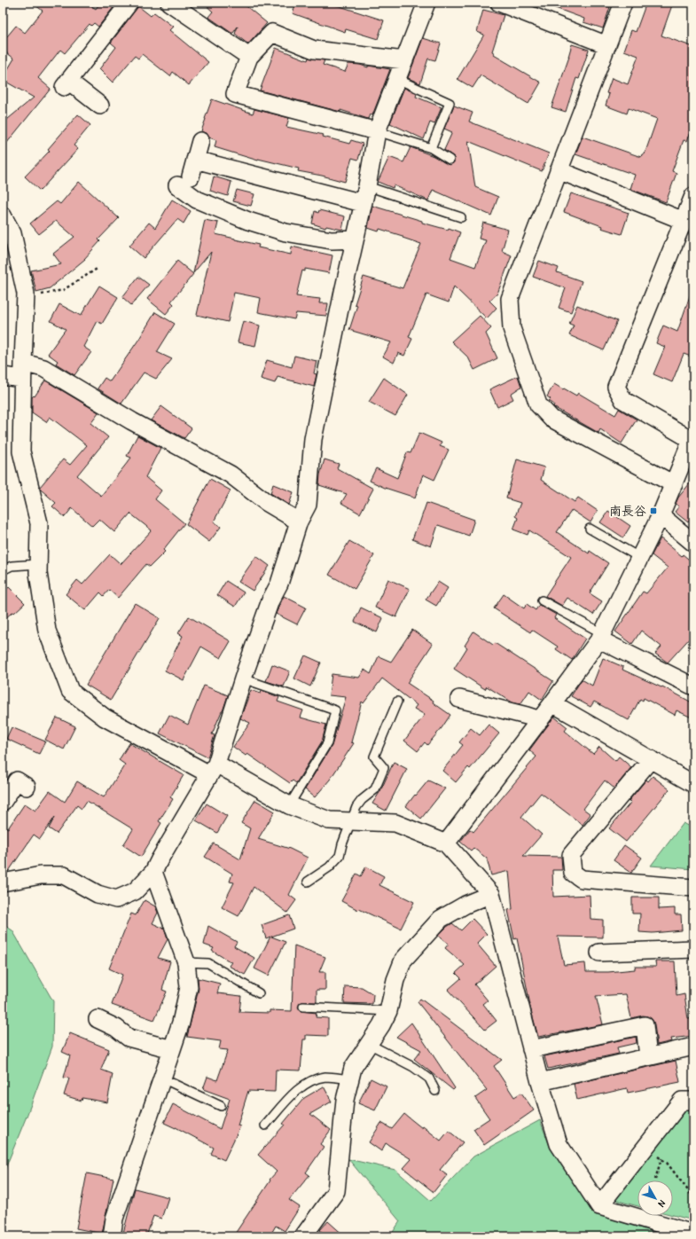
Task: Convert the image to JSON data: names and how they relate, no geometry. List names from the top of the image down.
{
  "places": {
    "transit": ["南長谷"]
  },
  "north": "bottom right"
}
